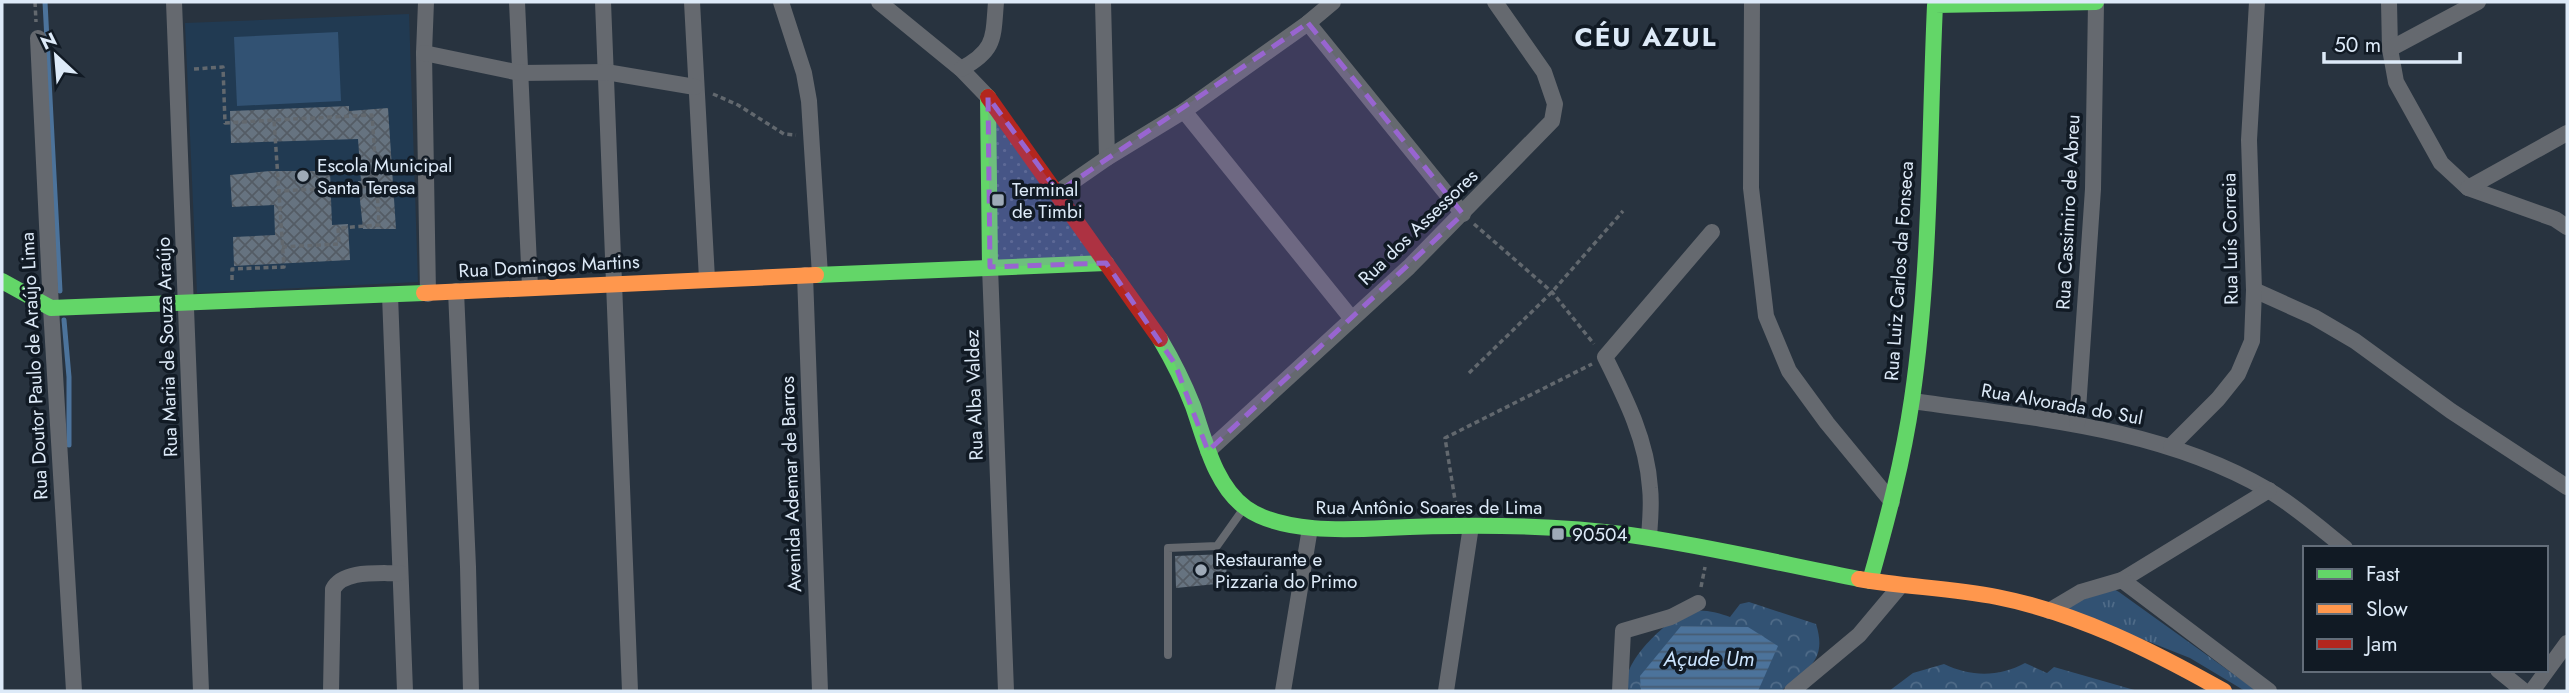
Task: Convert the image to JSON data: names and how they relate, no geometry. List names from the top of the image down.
{
  "streets": {
    "street": [
      "Rua Cassimiro de Abreu",
      "Rua dos Assessores",
      "Rua Luís Correia",
      "Rua Domingos Martins",
      "Rua Luiz Carlos da Fonseca",
      "Rua Maria de Souza Araújo",
      "Rua Doutor Paulo de Araújo Lima",
      "Rua Alba Valdez",
      "Rua Alvorada do Sul",
      "Avenida Ademar de Barros",
      "Rua Antônio Soares de Lima"
    ]
  },
  "crossings": [
    ["Rua Cassimiro de Abreu", "Rua Alvorada do Sul"],
    ["Rua Luís Correia", "Rua Alvorada do Sul"],
    ["Rua Domingos Martins", "Rua Maria de Souza Araújo"],
    ["Rua Domingos Martins", "Rua Doutor Paulo de Araújo Lima"],
    ["Rua Domingos Martins", "Rua Alba Valdez"],
    ["Rua Domingos Martins", "Avenida Ademar de Barros"],
    ["Rua Luiz Carlos da Fonseca", "Rua Alvorada do Sul"],
    ["Rua Luiz Carlos da Fonseca", "Rua Antônio Soares de Lima"]
  ],
  "districts": ["CÉU AZUL"],
  "water": ["Açude Um"],
  "places": {
    "other": ["Escola Municipal Santa Teresa", "Restaurante e Pizzaria do Primo"],
    "transit": ["Terminal de Timbi", "90504"]
  },
  "legend": ["Fast", "Slow", "Jam"],
  "scale_bar": "50 m",
  "north": "top left"
}
